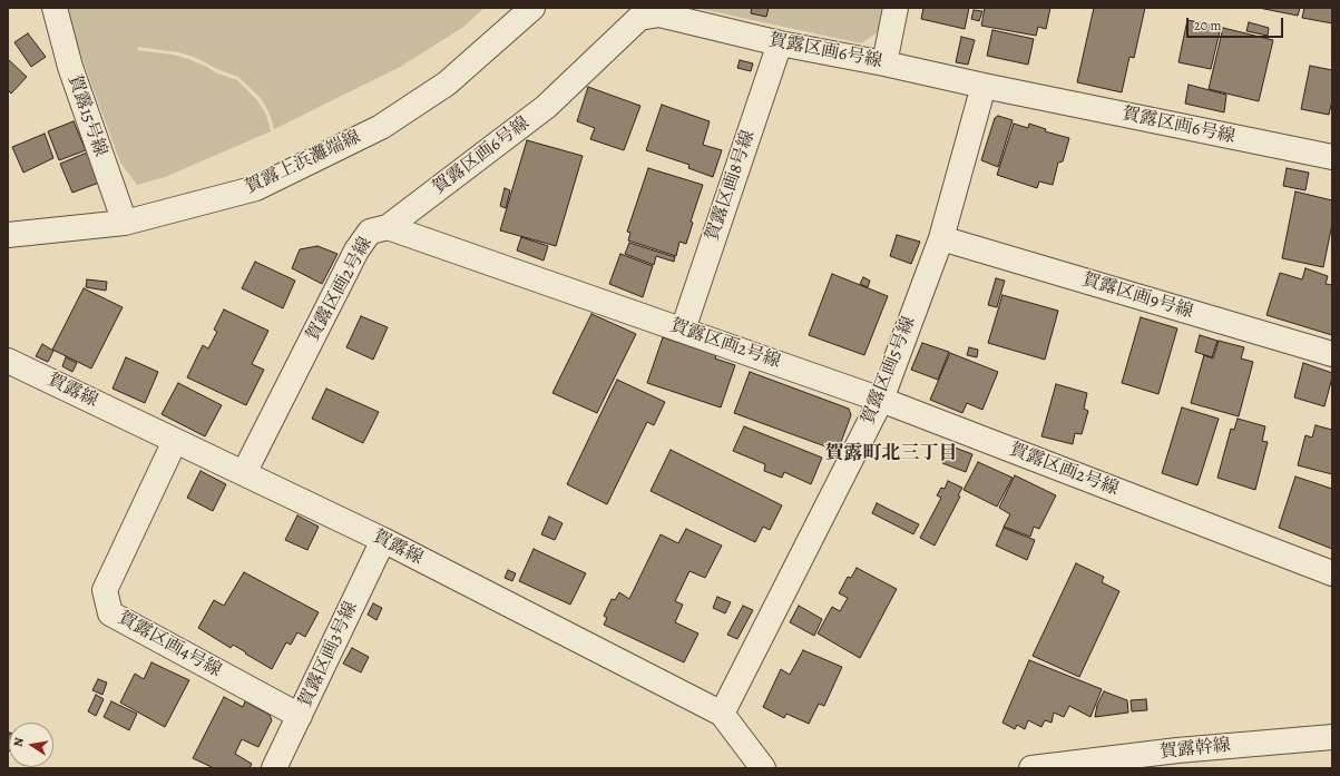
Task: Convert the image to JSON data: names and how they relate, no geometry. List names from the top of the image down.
{
  "streets": {
    "street": [
      "賀露区画6号線",
      "賀露15号線",
      "賀露上浜灘端線",
      "賀露区画8号線",
      "賀露区画2号線",
      "賀露区画9号線",
      "賀露区画5号線",
      "賀露線",
      "賀露区画4号線",
      "賀露区画3号線",
      "賀露幹線"
    ]
  },
  "crossings": [
    ["賀露区画6号線", "賀露区画8号線"],
    ["賀露区画6号線", "賀露区画2号線"],
    ["賀露区画6号線", "賀露区画5号線"],
    ["賀露15号線", "賀露上浜灘端線"],
    ["賀露区画8号線", "賀露区画2号線"],
    ["賀露区画2号線", "賀露区画5号線"],
    ["賀露区画2号線", "賀露線"],
    ["賀露区画9号線", "賀露区画5号線"],
    ["賀露区画5号線", "賀露線"],
    ["賀露線", "賀露区画4号線"],
    ["賀露線", "賀露区画3号線"],
    ["賀露区画4号線", "賀露区画3号線"]
  ],
  "districts": ["賀露町北三丁目"],
  "scale_bar": "20 m",
  "north": "left"
}
